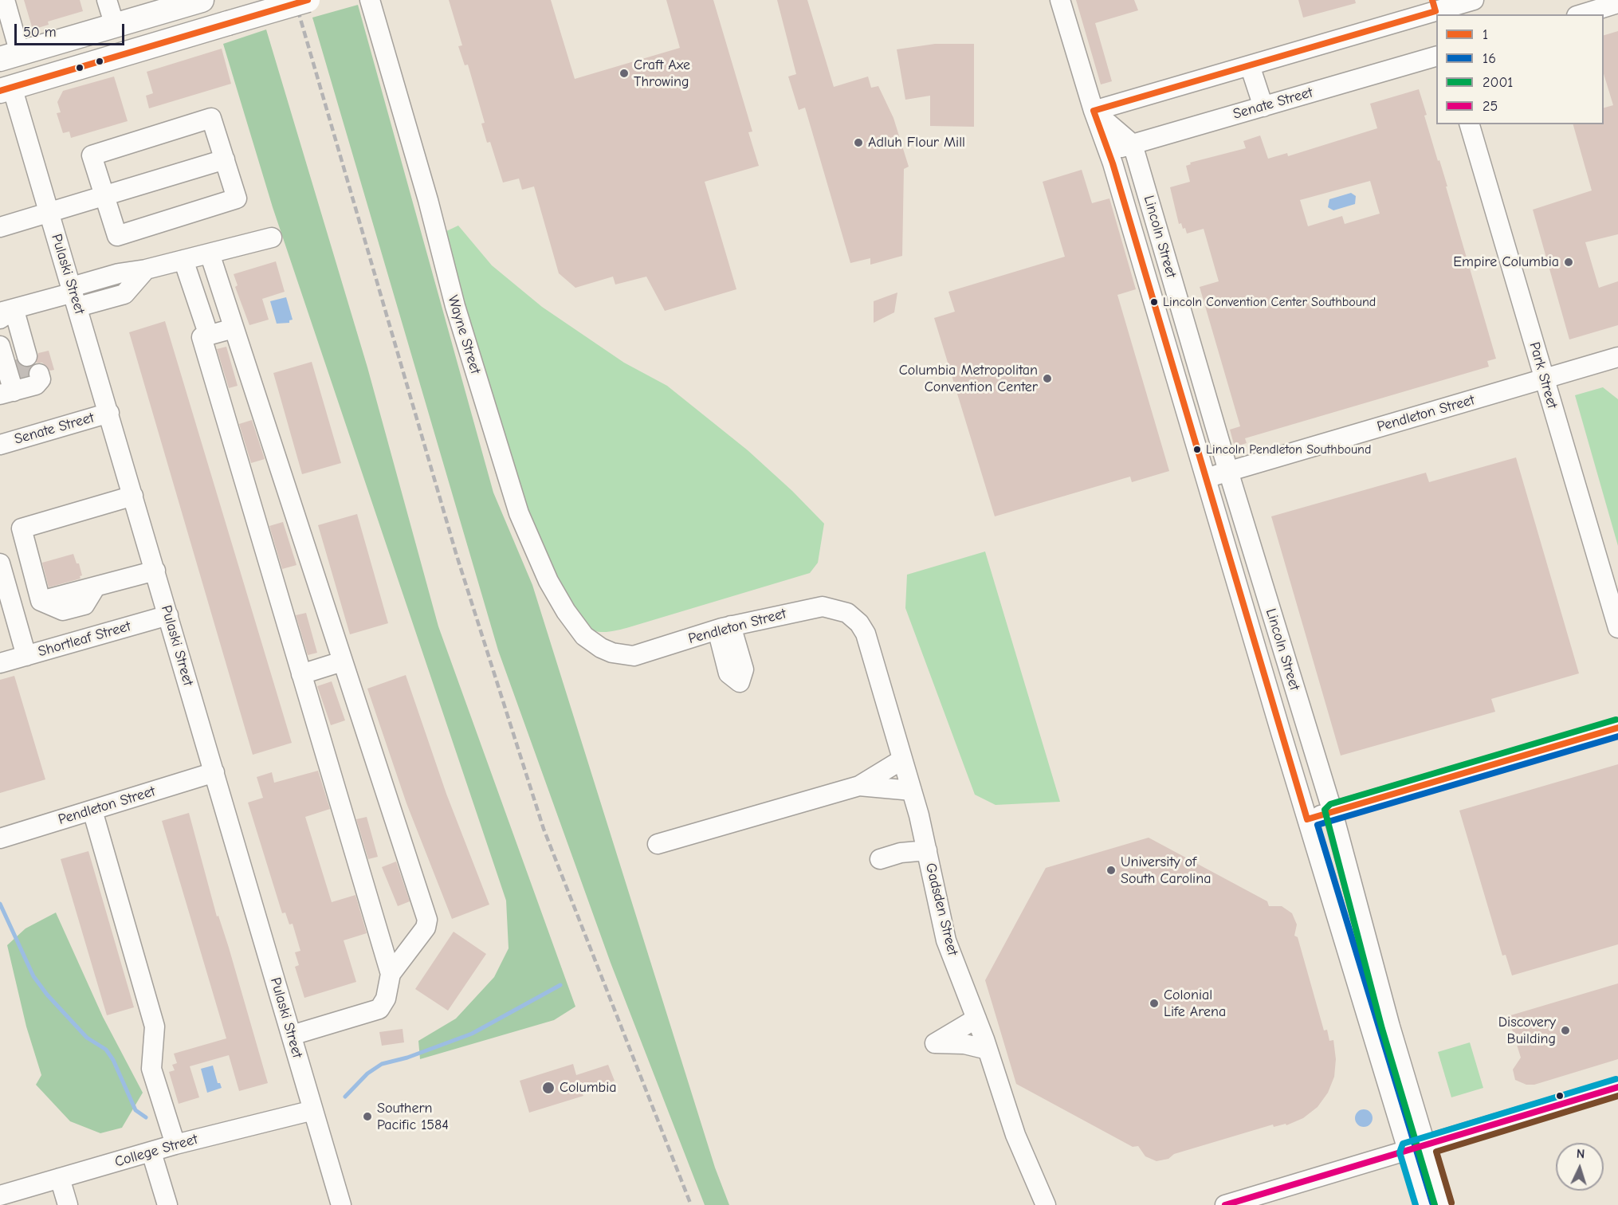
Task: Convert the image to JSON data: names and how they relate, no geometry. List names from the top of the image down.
{
  "streets": {
    "street": [
      "Senate Street",
      "Lincoln Street",
      "Pulaski Street",
      "Wayne Street",
      "Park Street",
      "Pendleton Street",
      "Shortleaf Street",
      "Gadsden Street",
      "College Street"
    ]
  },
  "crossings": [
    ["Senate Street", "Lincoln Street"],
    ["Senate Street", "Pulaski Street"],
    ["Lincoln Street", "Pendleton Street"],
    ["Pulaski Street", "Pendleton Street"],
    ["Pulaski Street", "Shortleaf Street"],
    ["Pulaski Street", "College Street"],
    ["Wayne Street", "Pendleton Street"],
    ["Park Street", "Pendleton Street"],
    ["Pendleton Street", "Gadsden Street"]
  ],
  "places": [
    "Craft Axe Throwing",
    "Adluh Flour Mill",
    "Empire Columbia",
    "Lincoln Convention Center Southbound",
    "Columbia Metropolitan Convention Center",
    "Lincoln Pendleton Southbound",
    "University of South Carolina",
    "Colonial Life Arena",
    "Discovery Building",
    "Columbia",
    "Southern Pacific 1584"
  ],
  "lines": [
    "transit line 1",
    "transit line 2001",
    "transit line 16",
    "transit line 25"
  ],
  "legend": [
    "1",
    "16",
    "2001",
    "25"
  ],
  "scale_bar": "50 m",
  "north": "top"
}
